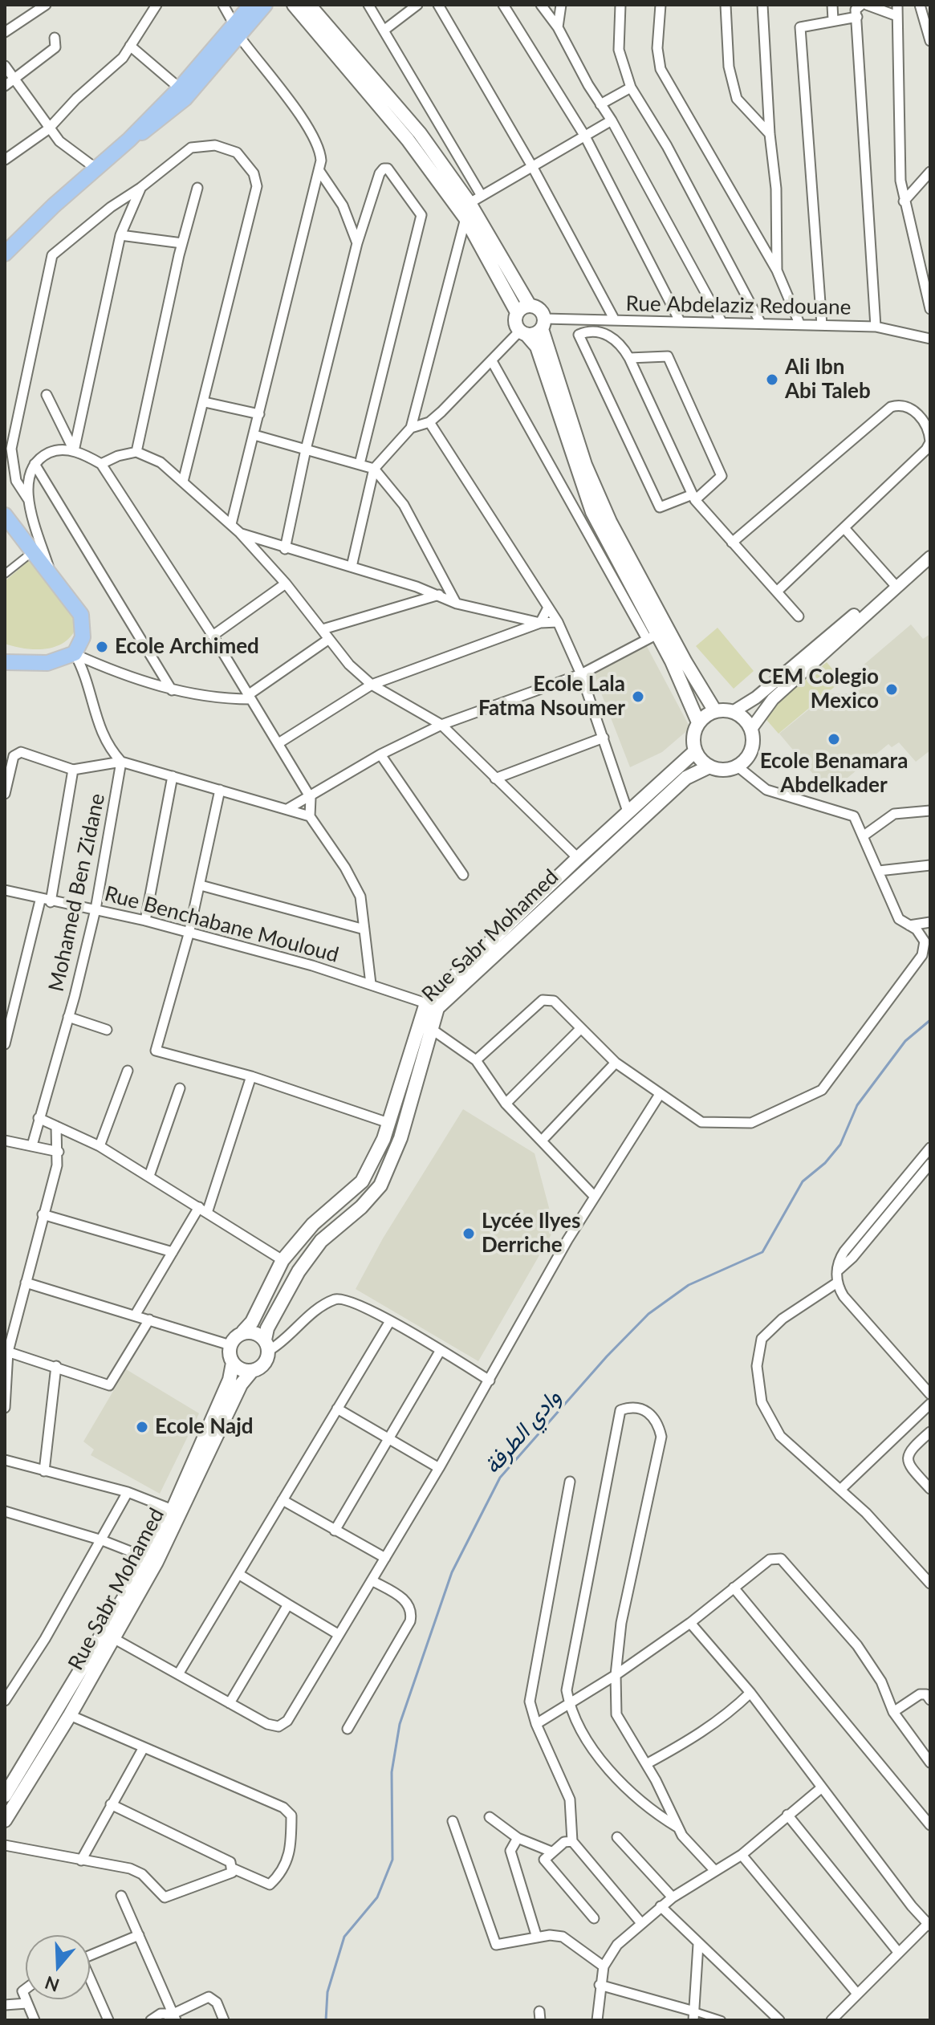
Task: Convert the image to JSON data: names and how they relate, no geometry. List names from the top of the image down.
{
  "streets": {
    "main road": ["Rue Sabr Mohamed"],
    "street": ["Rue Abdelaziz Redouane", "Mohamed Ben Zidane", "Rue Benchabane Mouloud"]
  },
  "crossings": [
    ["Mohamed Ben Zidane", "Rue Benchabane Mouloud"]
  ],
  "water": ["وادي الطرفة"],
  "places": [
    "Ali Ibn Abi Taleb",
    "Ecole Archimed",
    "CEM Colegio Mexico",
    "Ecole Lala Fatma Nsoumer",
    "Ecole Benamara Abdelkader",
    "Lycée Ilyes Derriche",
    "Ecole Najd"
  ],
  "north": "bottom"
}
